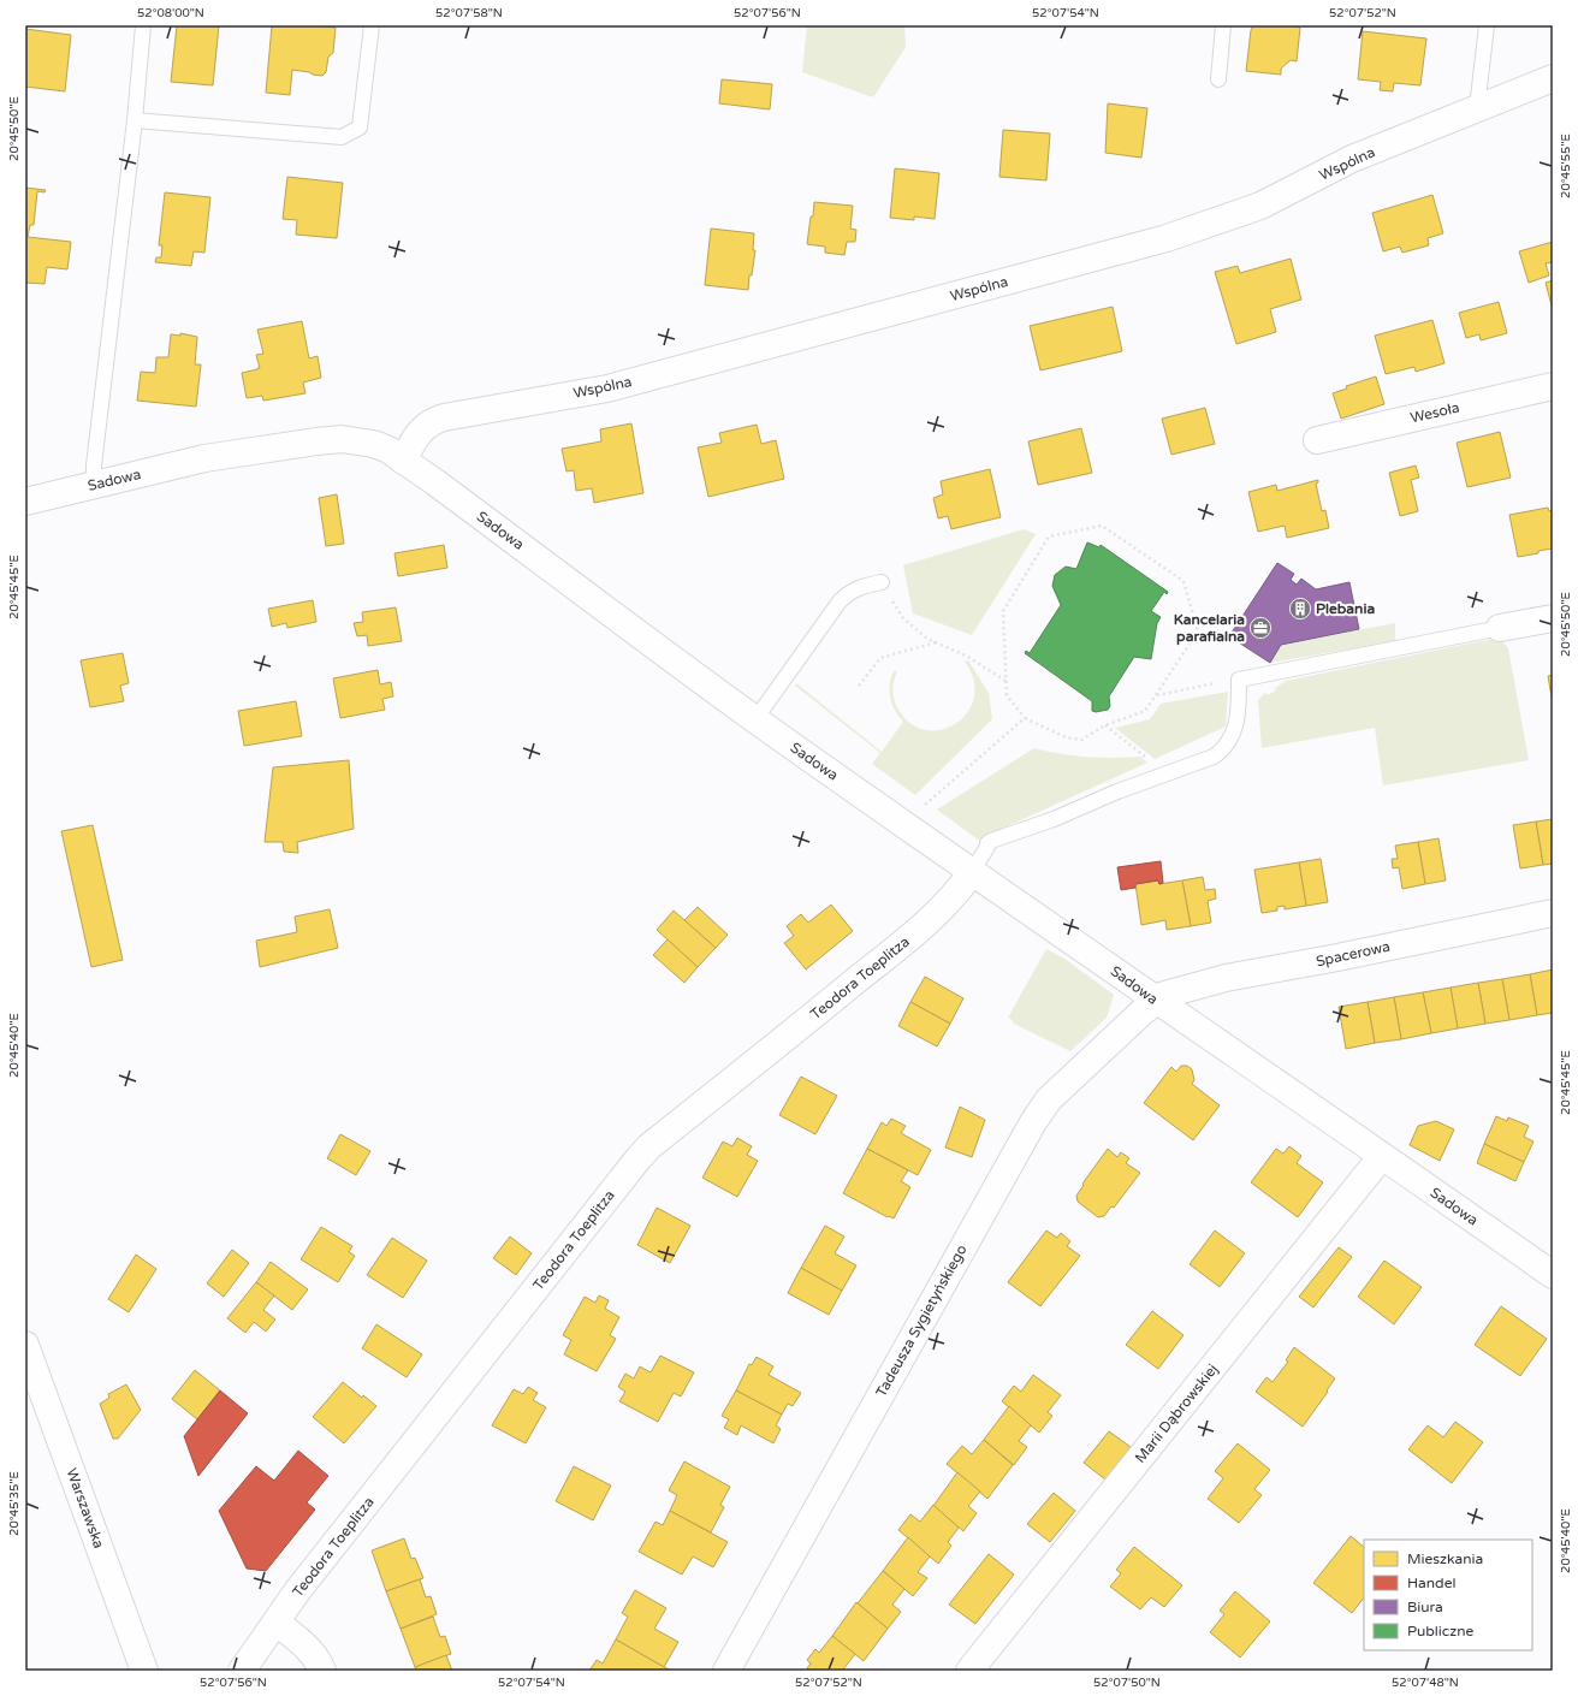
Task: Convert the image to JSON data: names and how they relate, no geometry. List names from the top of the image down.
{
  "streets": {
    "street": [
      "Wspólna",
      "Wesoła",
      "Sadowa",
      "Spacerowa",
      "Teodora Toeplitza",
      "Tadeusza Sygietyńskiego",
      "Marii Dąbrowskiej",
      "Warszawska"
    ]
  },
  "crossings": [
    ["Wspólna", "Sadowa"],
    ["Sadowa", "Spacerowa"],
    ["Sadowa", "Teodora Toeplitza"],
    ["Sadowa", "Tadeusza Sygietyńskiego"],
    ["Sadowa", "Marii Dąbrowskiej"],
    ["Spacerowa", "Tadeusza Sygietyńskiego"]
  ],
  "places": {
    "building": ["Plebania"],
    "office": ["Kancelaria parafialna"]
  },
  "legend": [
    "Mieszkania",
    "Handel",
    "Biura",
    "Publiczne"
  ],
  "coordinates": [
    "52°08'00\"N",
    "52°07'58\"N",
    "52°07'56\"N",
    "52°07'54\"N",
    "52°07'52\"N",
    "20°45'50\"E",
    "20°45'55\"E",
    "20°45'45\"E",
    "20°45'40\"E",
    "20°45'35\"E",
    "52°07'50\"N",
    "52°07'48\"N"
  ]
}
